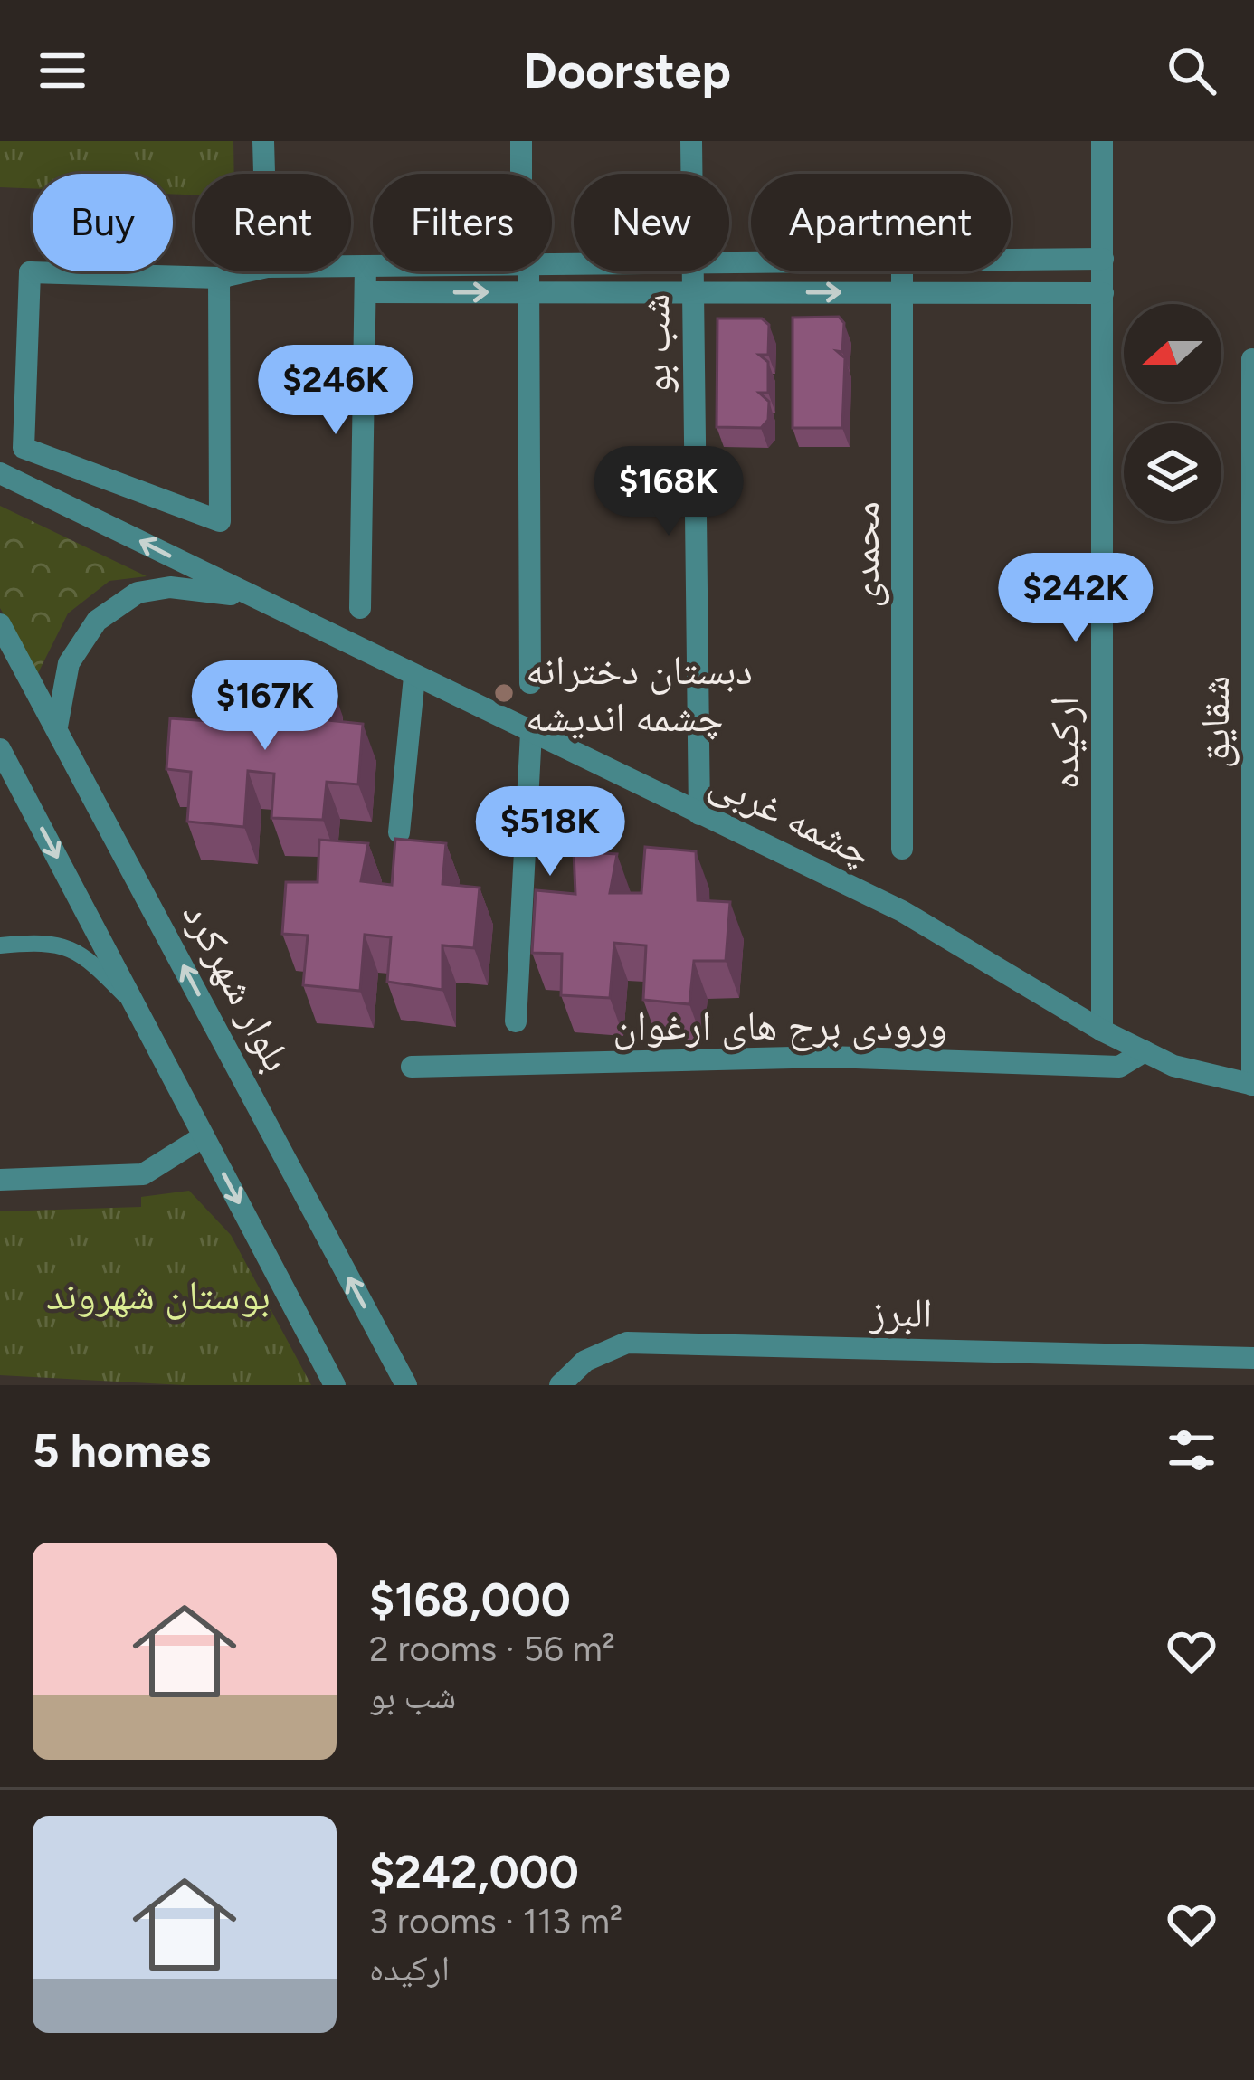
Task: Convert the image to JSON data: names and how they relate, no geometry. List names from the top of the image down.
{
  "streets": {
    "street": [
      "شب بو",
      "محمدی",
      "شقایق",
      "ارکیده",
      "چشمه غربی",
      "بلوار شهرکرد",
      "ورودی برج های ارغوان",
      "البرز"
    ]
  },
  "crossings": [
    ["شب بو", "چشمه غربی"],
    ["شقایق", "چشمه غربی"],
    ["ارکیده", "چشمه غربی"],
    ["چشمه غربی", "ورودی برج های ارغوان"]
  ],
  "parks": ["بوستان شهروند"],
  "places": ["دبستان دخترانه چشمه اندیشه"],
  "north": "left",
  "page": {
    "header": "Doorstep",
    "chip": [
      "Buy",
      "Rent",
      "Filters",
      "New",
      "Apartment"
    ],
    "price": [
      "$246K",
      "$168K",
      "$242K",
      "$167K",
      "$518K"
    ],
    "heading": "5 homes",
    "list": [
      {
        "name": "$168,000",
        "note": "2 rooms · 56 m² · شب بو"
      },
      {
        "name": "$242,000",
        "note": "3 rooms · 113 m² · ارکیده"
      }
    ]
  }
}
